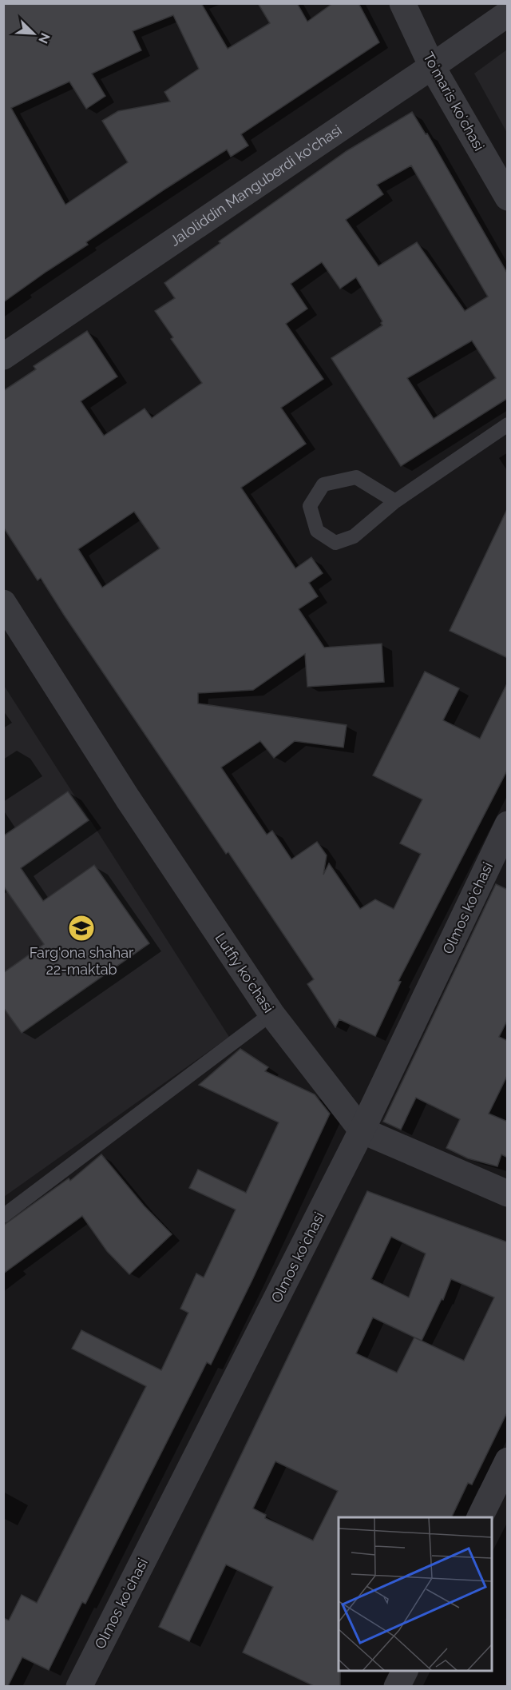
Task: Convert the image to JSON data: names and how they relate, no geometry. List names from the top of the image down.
{
  "streets": {
    "street": [
      "Toʻmaris koʻchasi",
      "Jaloliddin Manguberdi ko'chasi",
      "Olmos koʻchasi",
      "Lutfiy koʻchasi"
    ]
  },
  "crossings": [
    ["Toʻmaris koʻchasi", "Jaloliddin Manguberdi ko'chasi"],
    ["Olmos koʻchasi", "Lutfiy koʻchasi"]
  ],
  "places": {
    "school or university": ["Farg'ona shahar 22-maktab"]
  },
  "north": "bottom right"
}
